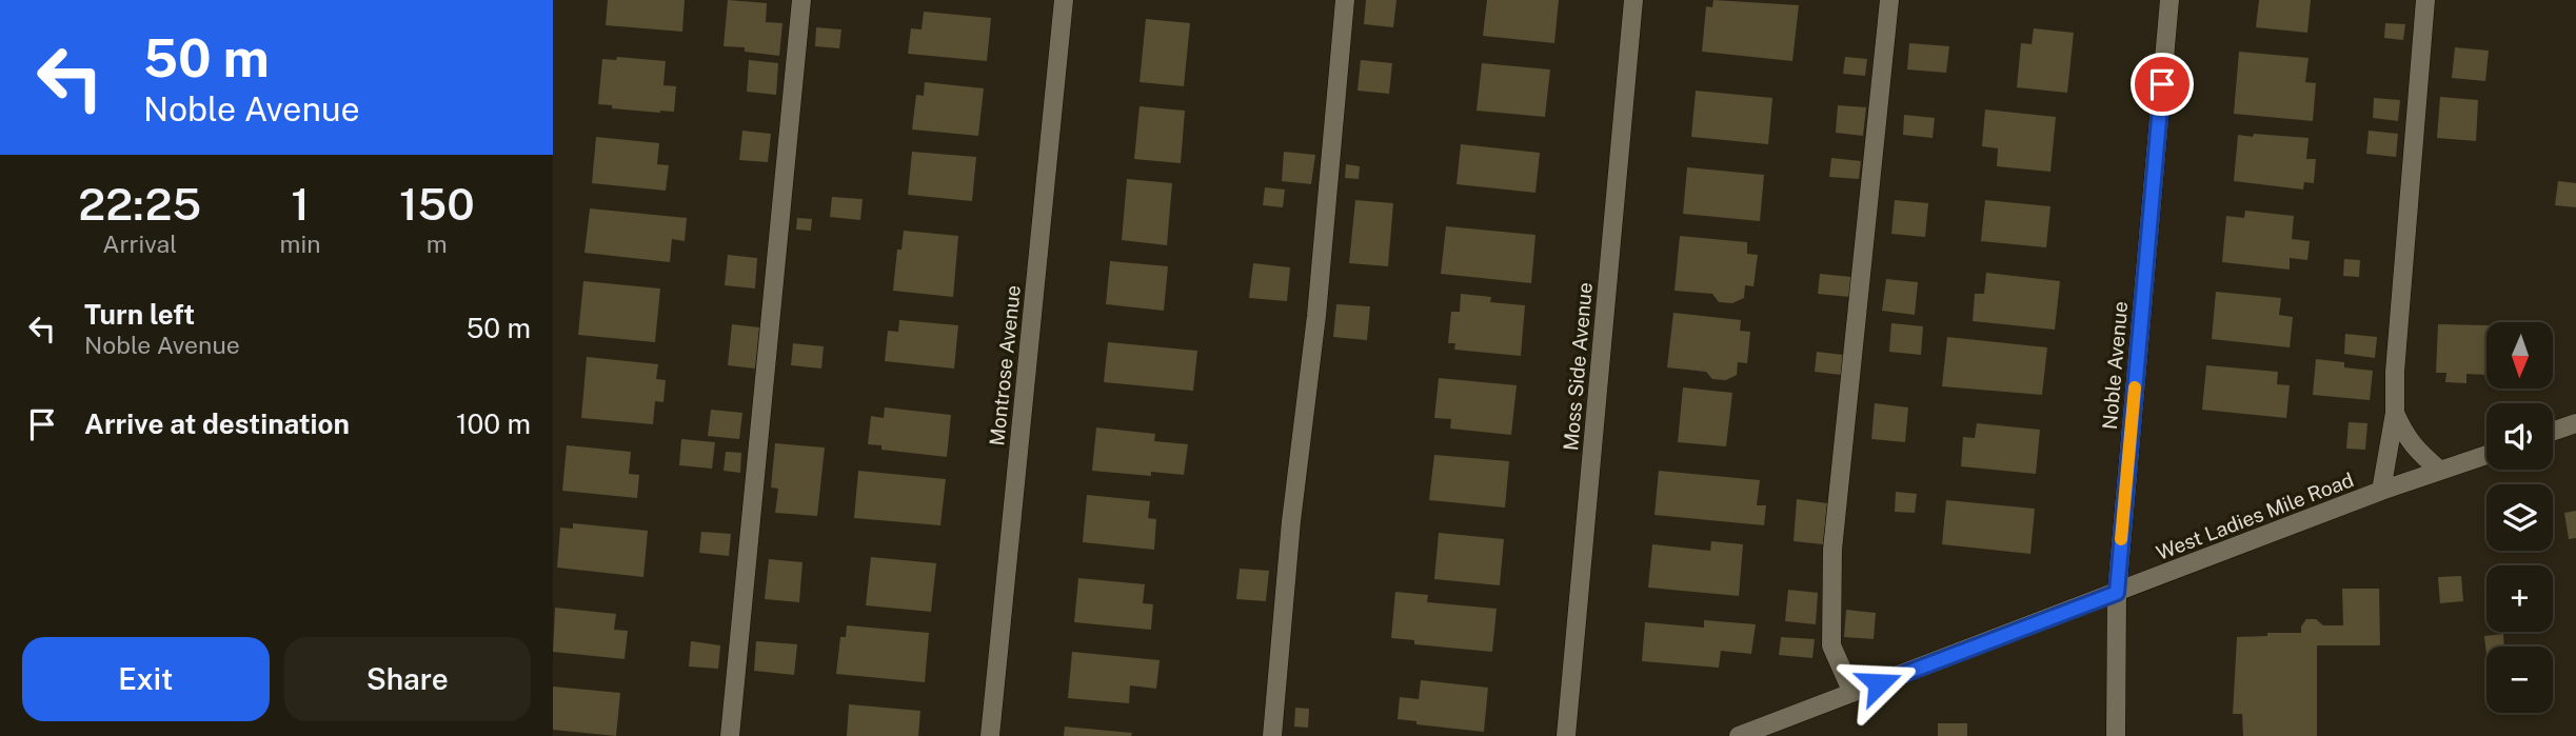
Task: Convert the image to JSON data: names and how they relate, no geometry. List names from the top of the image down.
{
  "streets": {
    "street": [
      "Montrose Avenue",
      "Noble Avenue",
      "Moss Side Avenue",
      "West Ladies Mile Road"
    ]
  },
  "crossings": [
    ["Noble Avenue", "West Ladies Mile Road"]
  ],
  "north": "bottom",
  "page": {
    "turn": ["50 m", "Noble Avenue"],
    "eta": [
      "22:25",
      "Arrival",
      "1",
      "min",
      "150",
      "m"
    ],
    "list": [
      {
        "name": "Turn left",
        "note": "Noble Avenue",
        "value": "50 m"
      },
      {
        "name": "Arrive at destination",
        "value": "100 m"
      }
    ],
    "map_buttons": ["+", "−"],
    "buttons": ["Exit", "Share"]
  }
}
